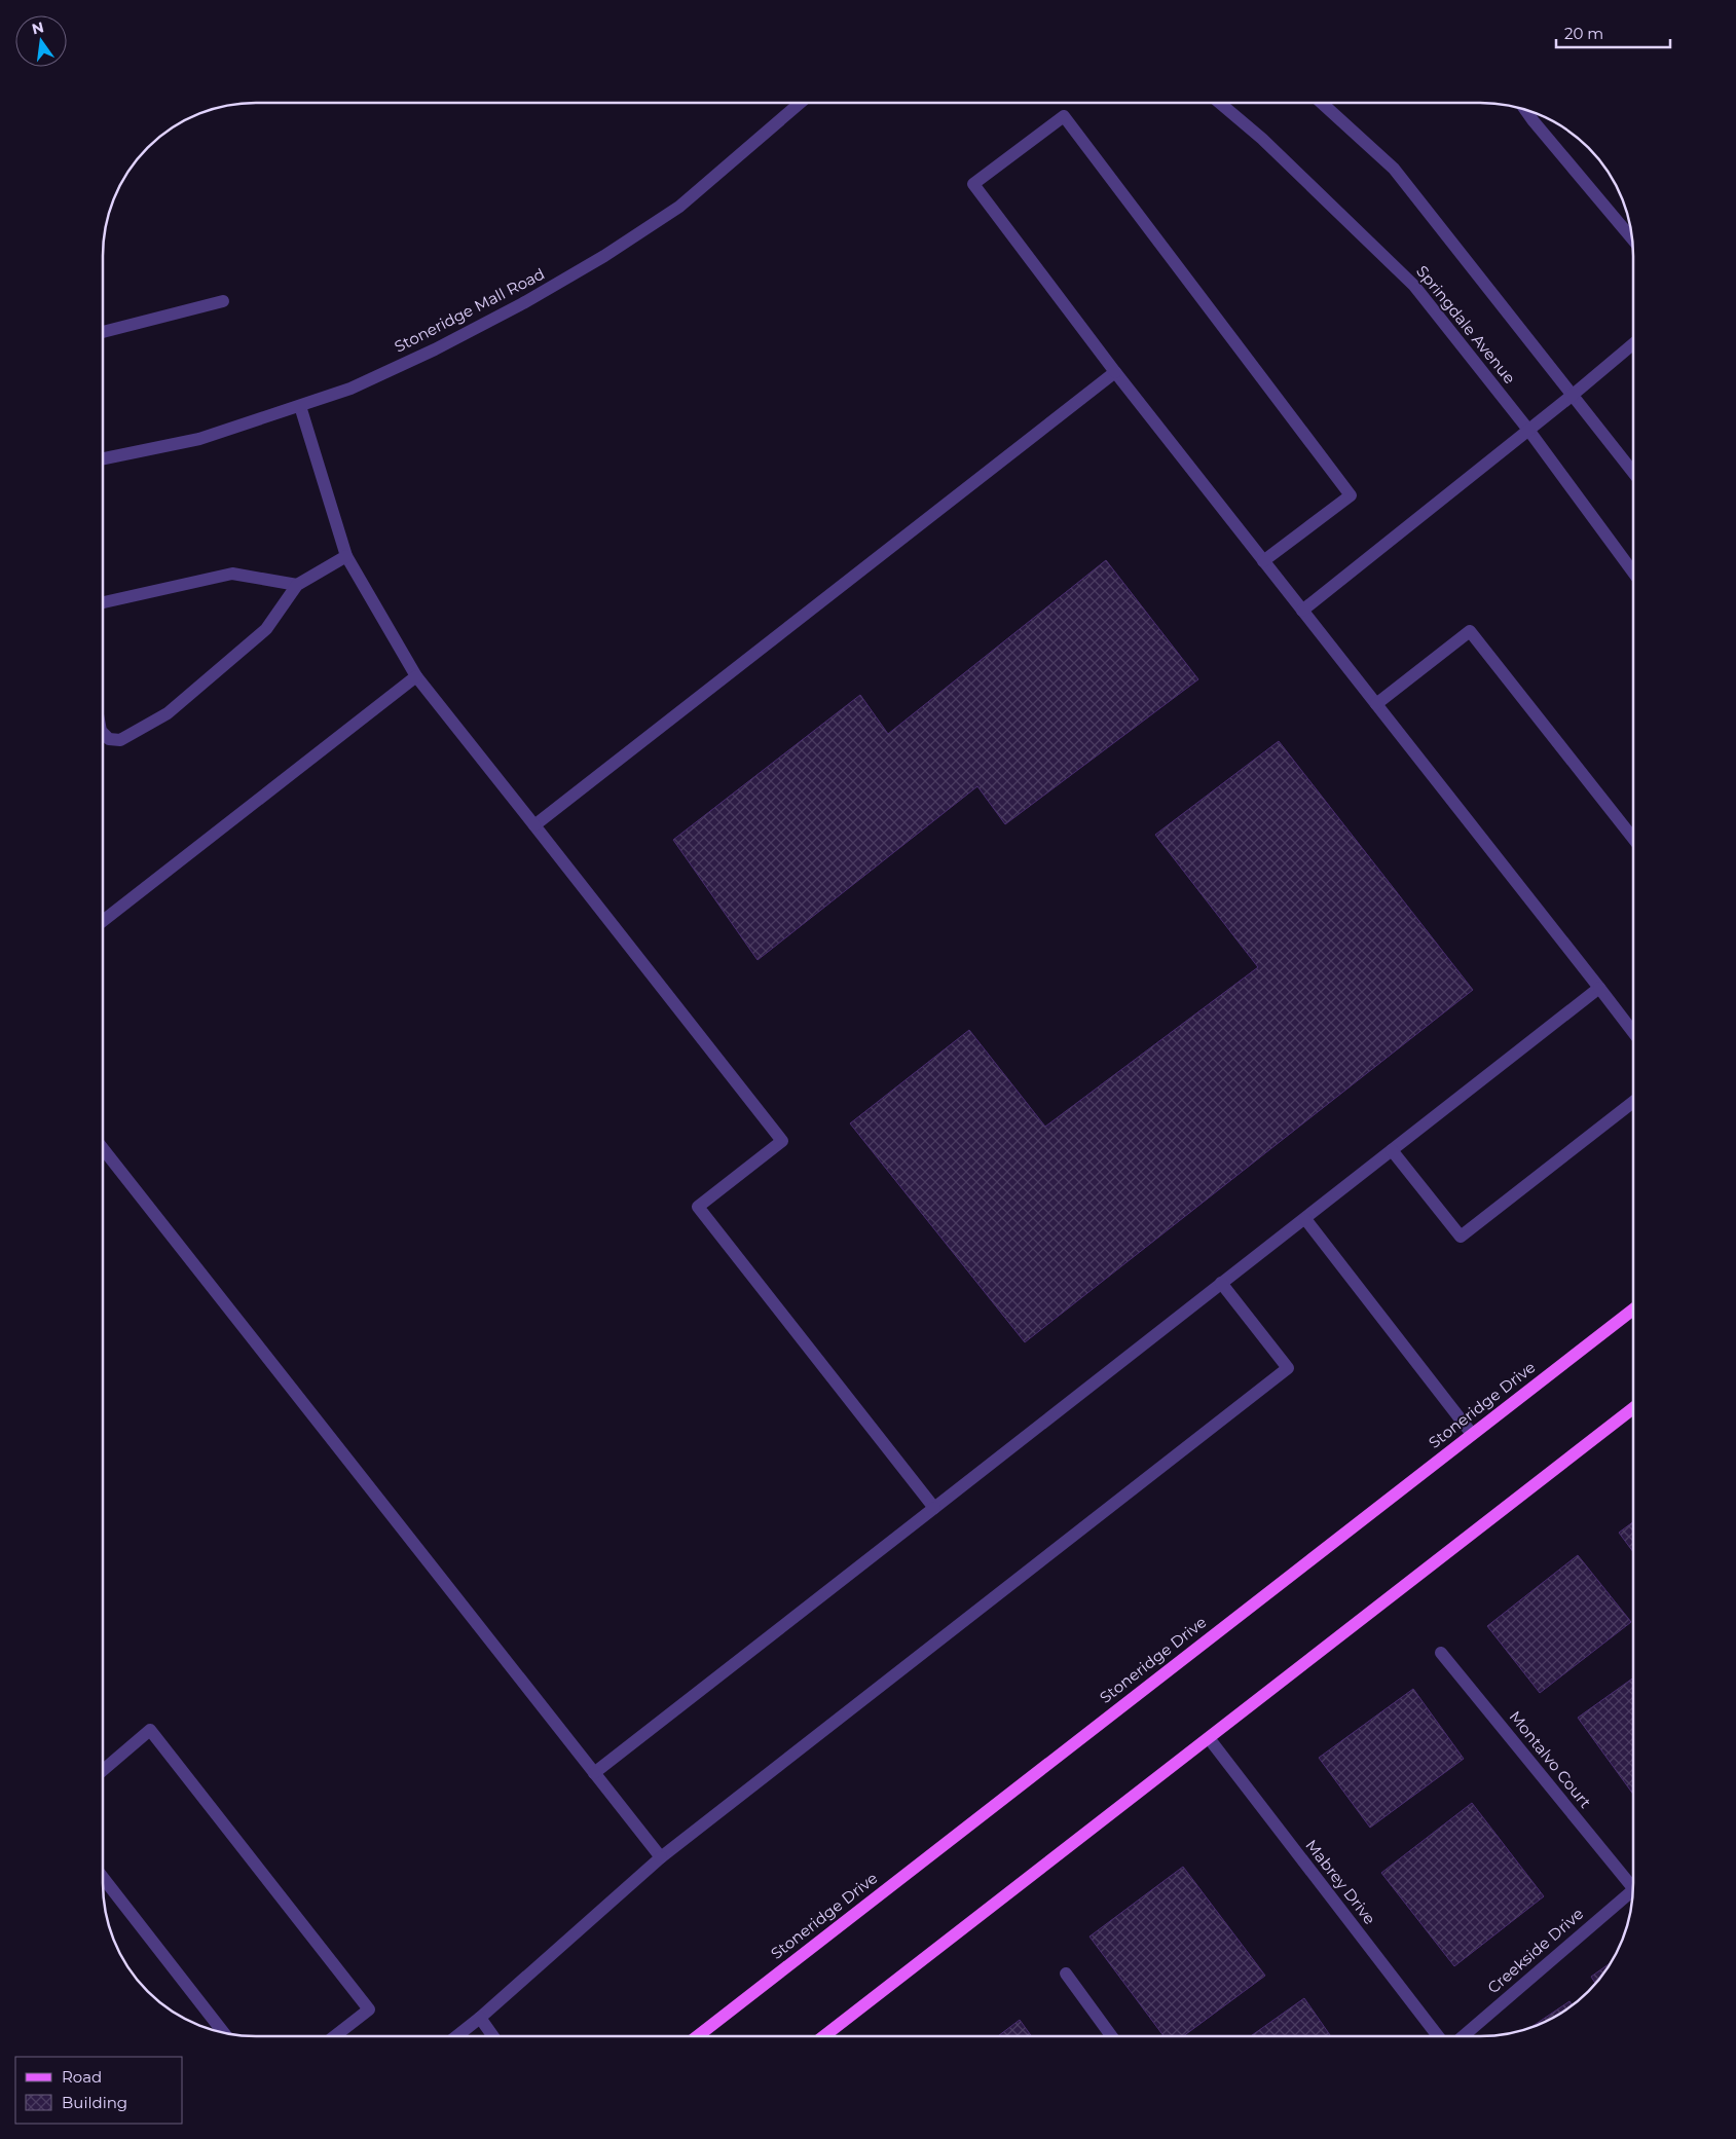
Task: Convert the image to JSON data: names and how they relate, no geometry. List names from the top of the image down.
{
  "streets": {
    "main road": ["Stoneridge Drive"],
    "street": [
      "Stoneridge Mall Road",
      "Springdale Avenue",
      "Montalvo Court",
      "Mabrey Drive",
      "Creekside Drive"
    ]
  },
  "legend": ["Road", "Building"],
  "scale_bar": "20 m",
  "north": "top"
}
